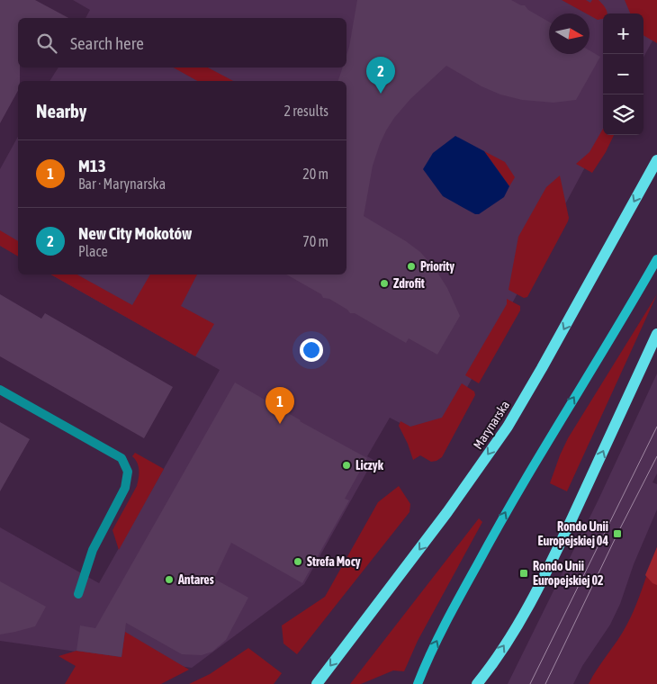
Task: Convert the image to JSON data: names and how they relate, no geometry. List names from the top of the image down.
{
  "streets": {
    "main road": ["Marynarska"]
  },
  "places": {
    "other": [
      "Priority",
      "Zdrofit",
      "Liczyk",
      "Strefa Mocy",
      "Antares"
    ],
    "transit": ["Rondo Unii Europejskiej 04", "Rondo Unii Europejskiej 02"]
  },
  "north": "right",
  "page": {
    "map_buttons": ["+", "−"],
    "search": "Search here",
    "pins": ["2", "1"],
    "heading": ["Nearby", "2 results"],
    "list": [
      {
        "mark": "1",
        "name": "M13",
        "note": "Bar · Marynarska",
        "value": "20 m"
      },
      {
        "mark": "2",
        "name": "New City Mokotów",
        "note": "Place",
        "value": "70 m"
      }
    ]
  }
}
